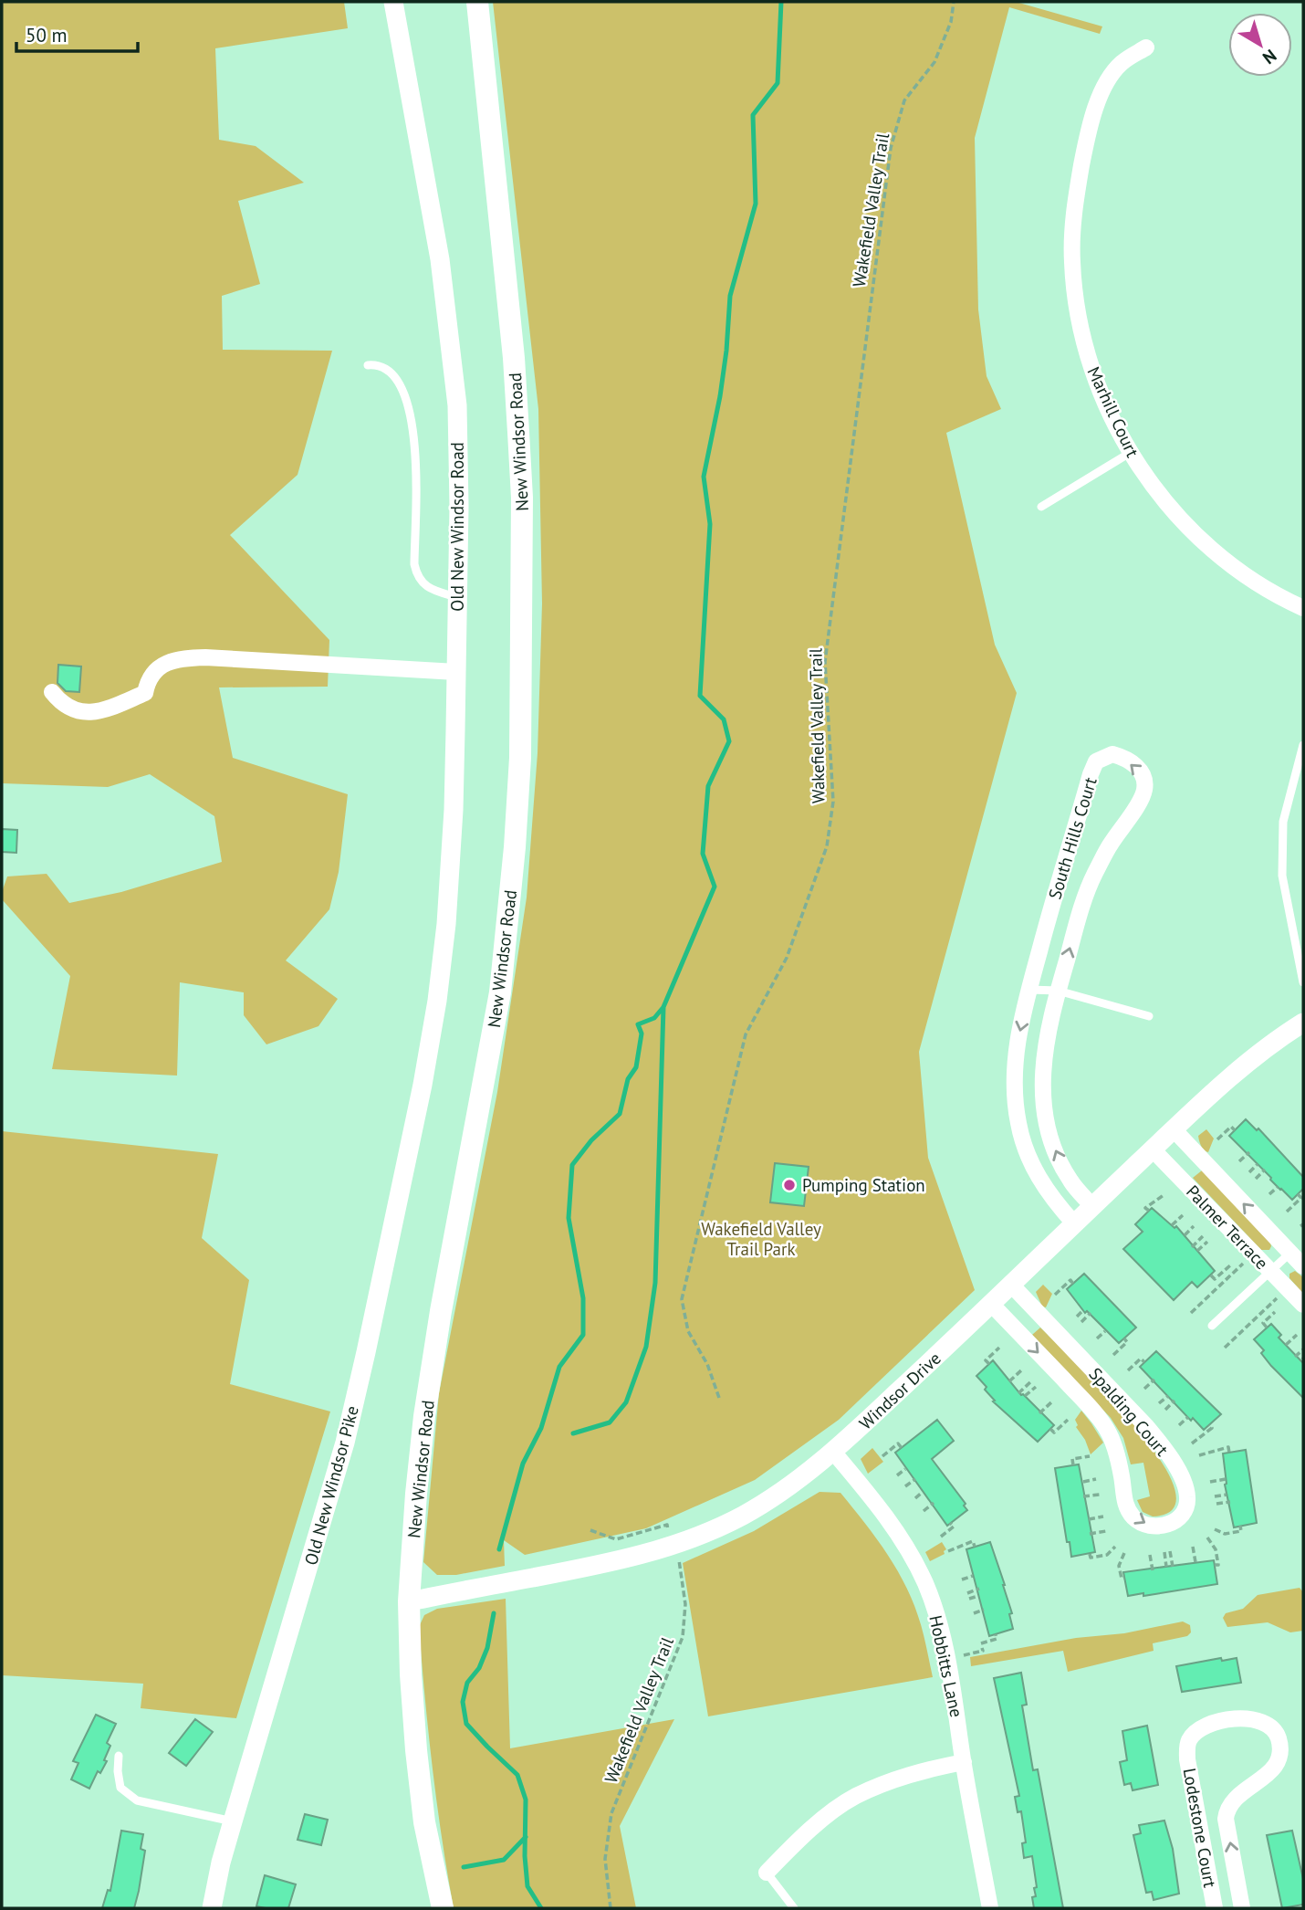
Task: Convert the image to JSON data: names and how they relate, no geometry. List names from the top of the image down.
{
  "streets": {
    "main road": ["New Windsor Road"],
    "street": [
      "Marhill Court",
      "Old New Windsor Road",
      "South Hills Court",
      "Palmer Terrace",
      "Windsor Drive",
      "Spalding Court",
      "Old New Windsor Pike",
      "Hobbitts Lane",
      "Lodestone Court"
    ],
    "path": ["Wakefield Valley Trail"]
  },
  "crossings": [
    ["Wakefield Valley Trail", "Windsor Drive"],
    ["New Windsor Road", "Windsor Drive"],
    ["Old New Windsor Road", "Old New Windsor Pike"],
    ["South Hills Court", "Windsor Drive"],
    ["Palmer Terrace", "Windsor Drive"],
    ["Windsor Drive", "Spalding Court"],
    ["Windsor Drive", "Hobbitts Lane"]
  ],
  "parks": ["Wakefield Valley Trail Park"],
  "places": ["Pumping Station"],
  "scale_bar": "50 m",
  "north": "bottom right"
}
